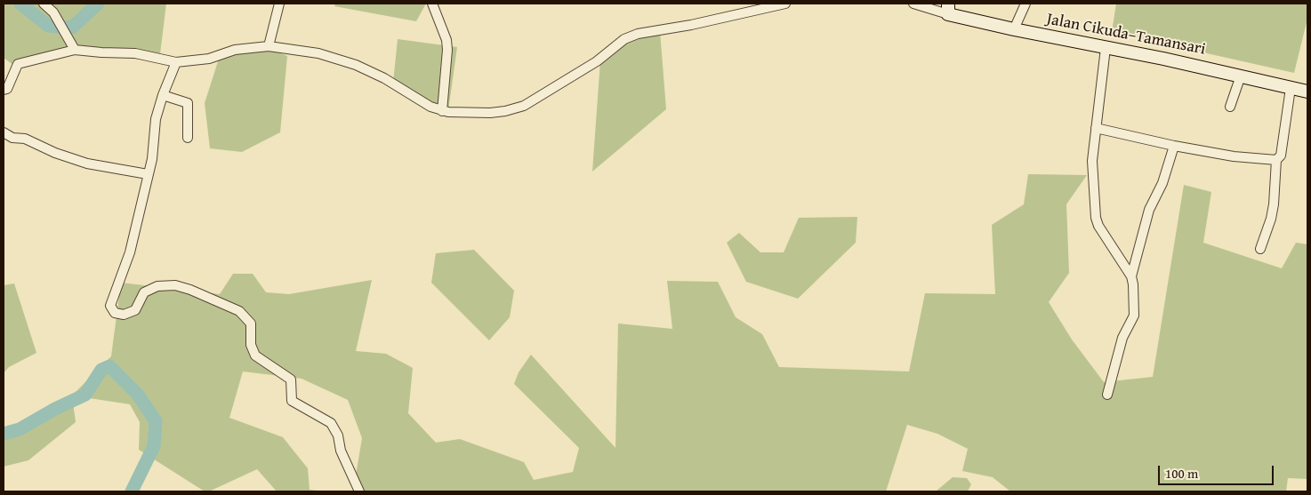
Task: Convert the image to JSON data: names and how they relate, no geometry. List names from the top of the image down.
{
  "streets": {
    "street": ["Jalan Cikuda–Tamansari"]
  },
  "scale_bar": "100 m"
}
